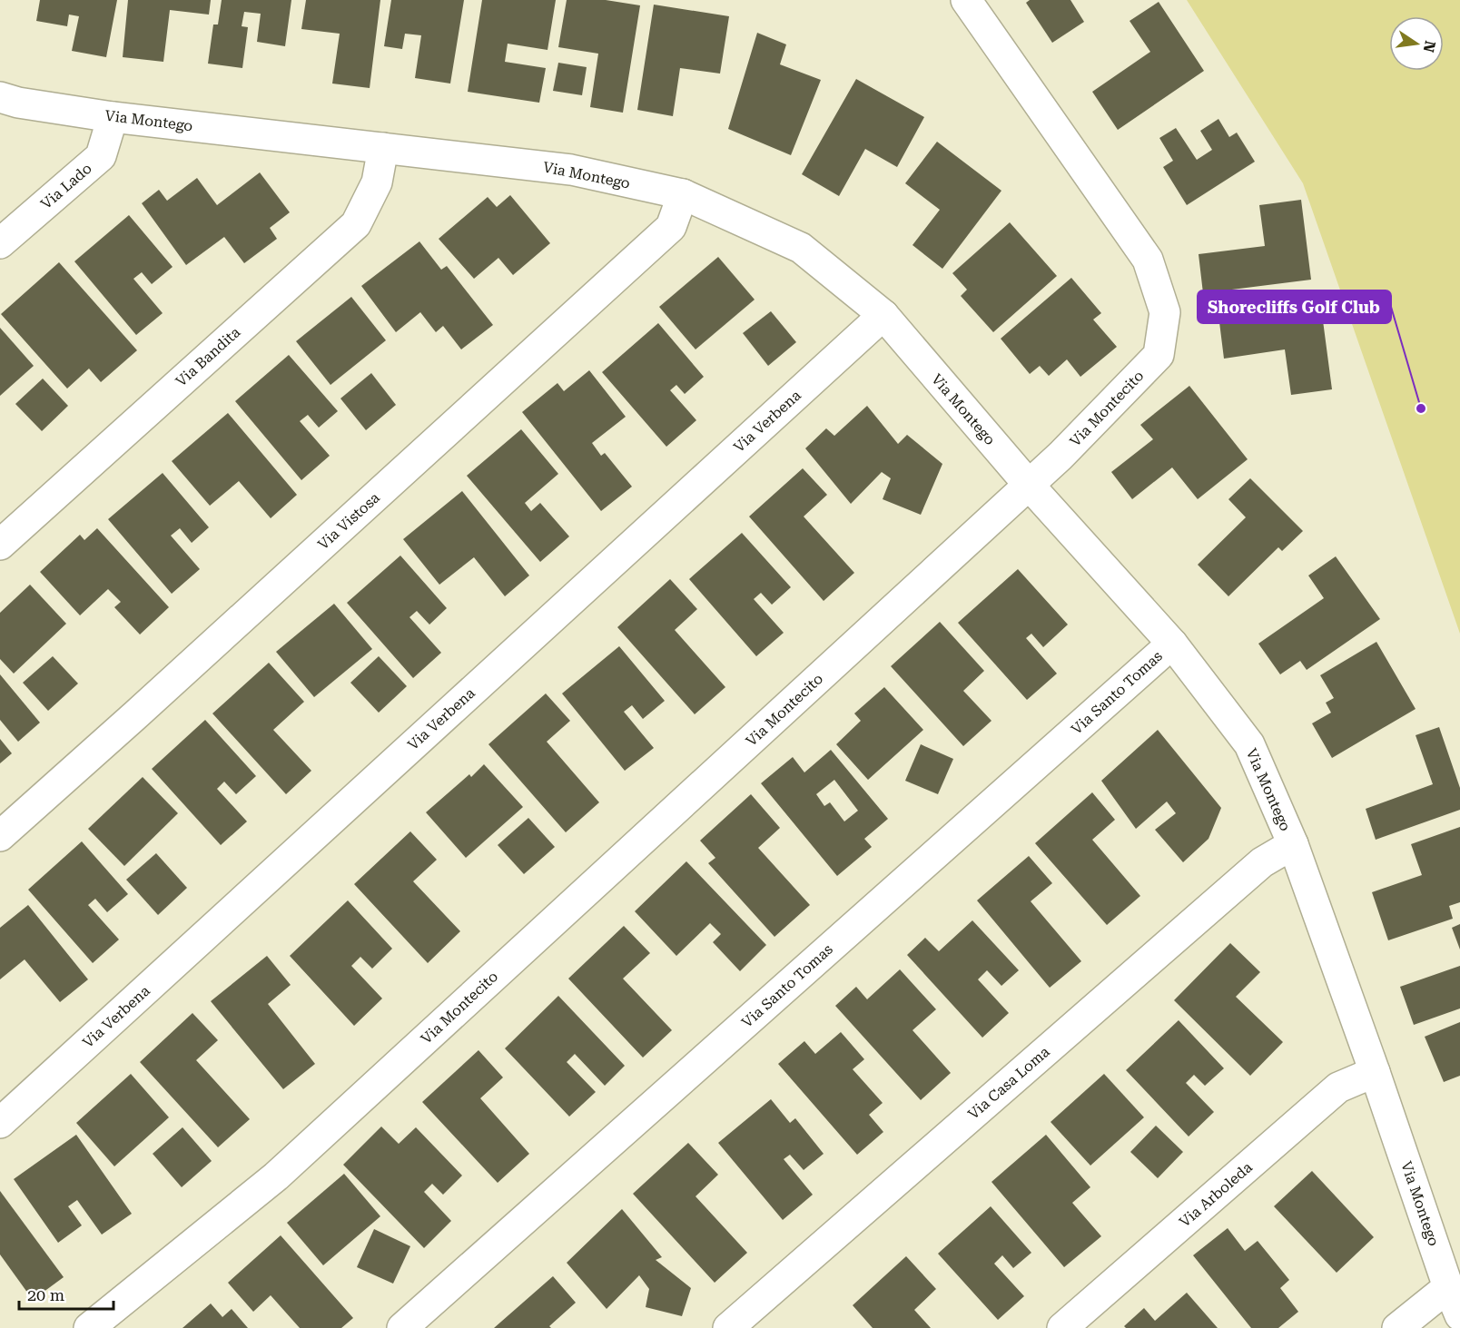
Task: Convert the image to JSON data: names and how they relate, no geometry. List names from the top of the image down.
{
  "streets": {
    "street": [
      "Via Montego",
      "Via Lado",
      "Via Bandita",
      "Via Montecito",
      "Via Verbena",
      "Via Vistosa",
      "Via Santo Tomas",
      "Via Casa Loma",
      "Via Arboleda"
    ]
  },
  "crossings": [
    ["Via Montego", "Via Lado"],
    ["Via Montego", "Via Bandita"],
    ["Via Montego", "Via Montecito"],
    ["Via Montego", "Via Verbena"],
    ["Via Montego", "Via Vistosa"],
    ["Via Montego", "Via Santo Tomas"],
    ["Via Montego", "Via Casa Loma"],
    ["Via Montego", "Via Arboleda"]
  ],
  "places": ["Shorecliffs Golf Club"],
  "scale_bar": "20 m",
  "north": "right"
}
